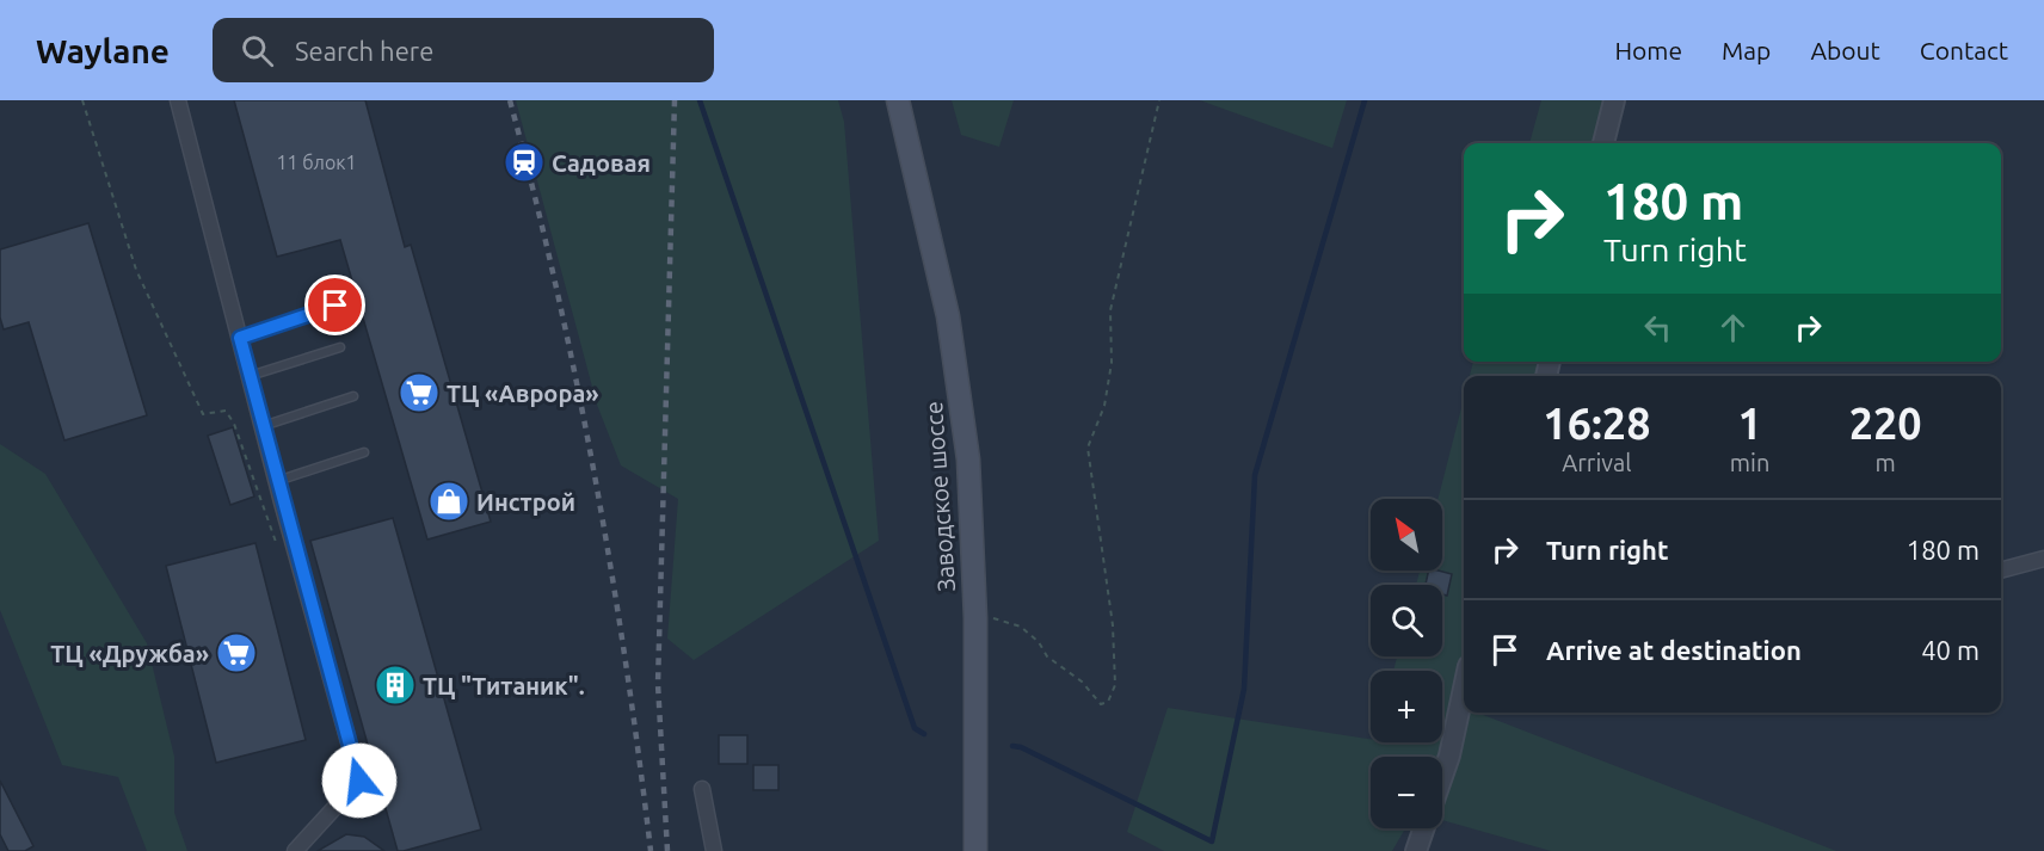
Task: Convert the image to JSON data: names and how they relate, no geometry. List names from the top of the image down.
{
  "streets": {
    "main road": ["Заводское шоссе"]
  },
  "places": {
    "station": ["Садовая"],
    "supermarket": ["ТЦ «Аврора»", "ТЦ «Дружба»"],
    "shop": ["Инстрой"],
    "building": ["ТЦ \"Титаник\"."]
  },
  "house_numbers": ["11 блок1"],
  "north": "top left",
  "page": {
    "header": "Waylane",
    "search": "Search here",
    "nav": [
      "Home",
      "Map",
      "About",
      "Contact"
    ],
    "turn": ["180 m", "Turn right"],
    "eta": [
      "16:28",
      "Arrival",
      "1",
      "min",
      "220",
      "m"
    ],
    "list": [
      {
        "name": "Turn right",
        "value": "180 m"
      },
      {
        "name": "Arrive at destination",
        "value": "40 m"
      }
    ],
    "map_buttons": ["+", "−"]
  }
}
